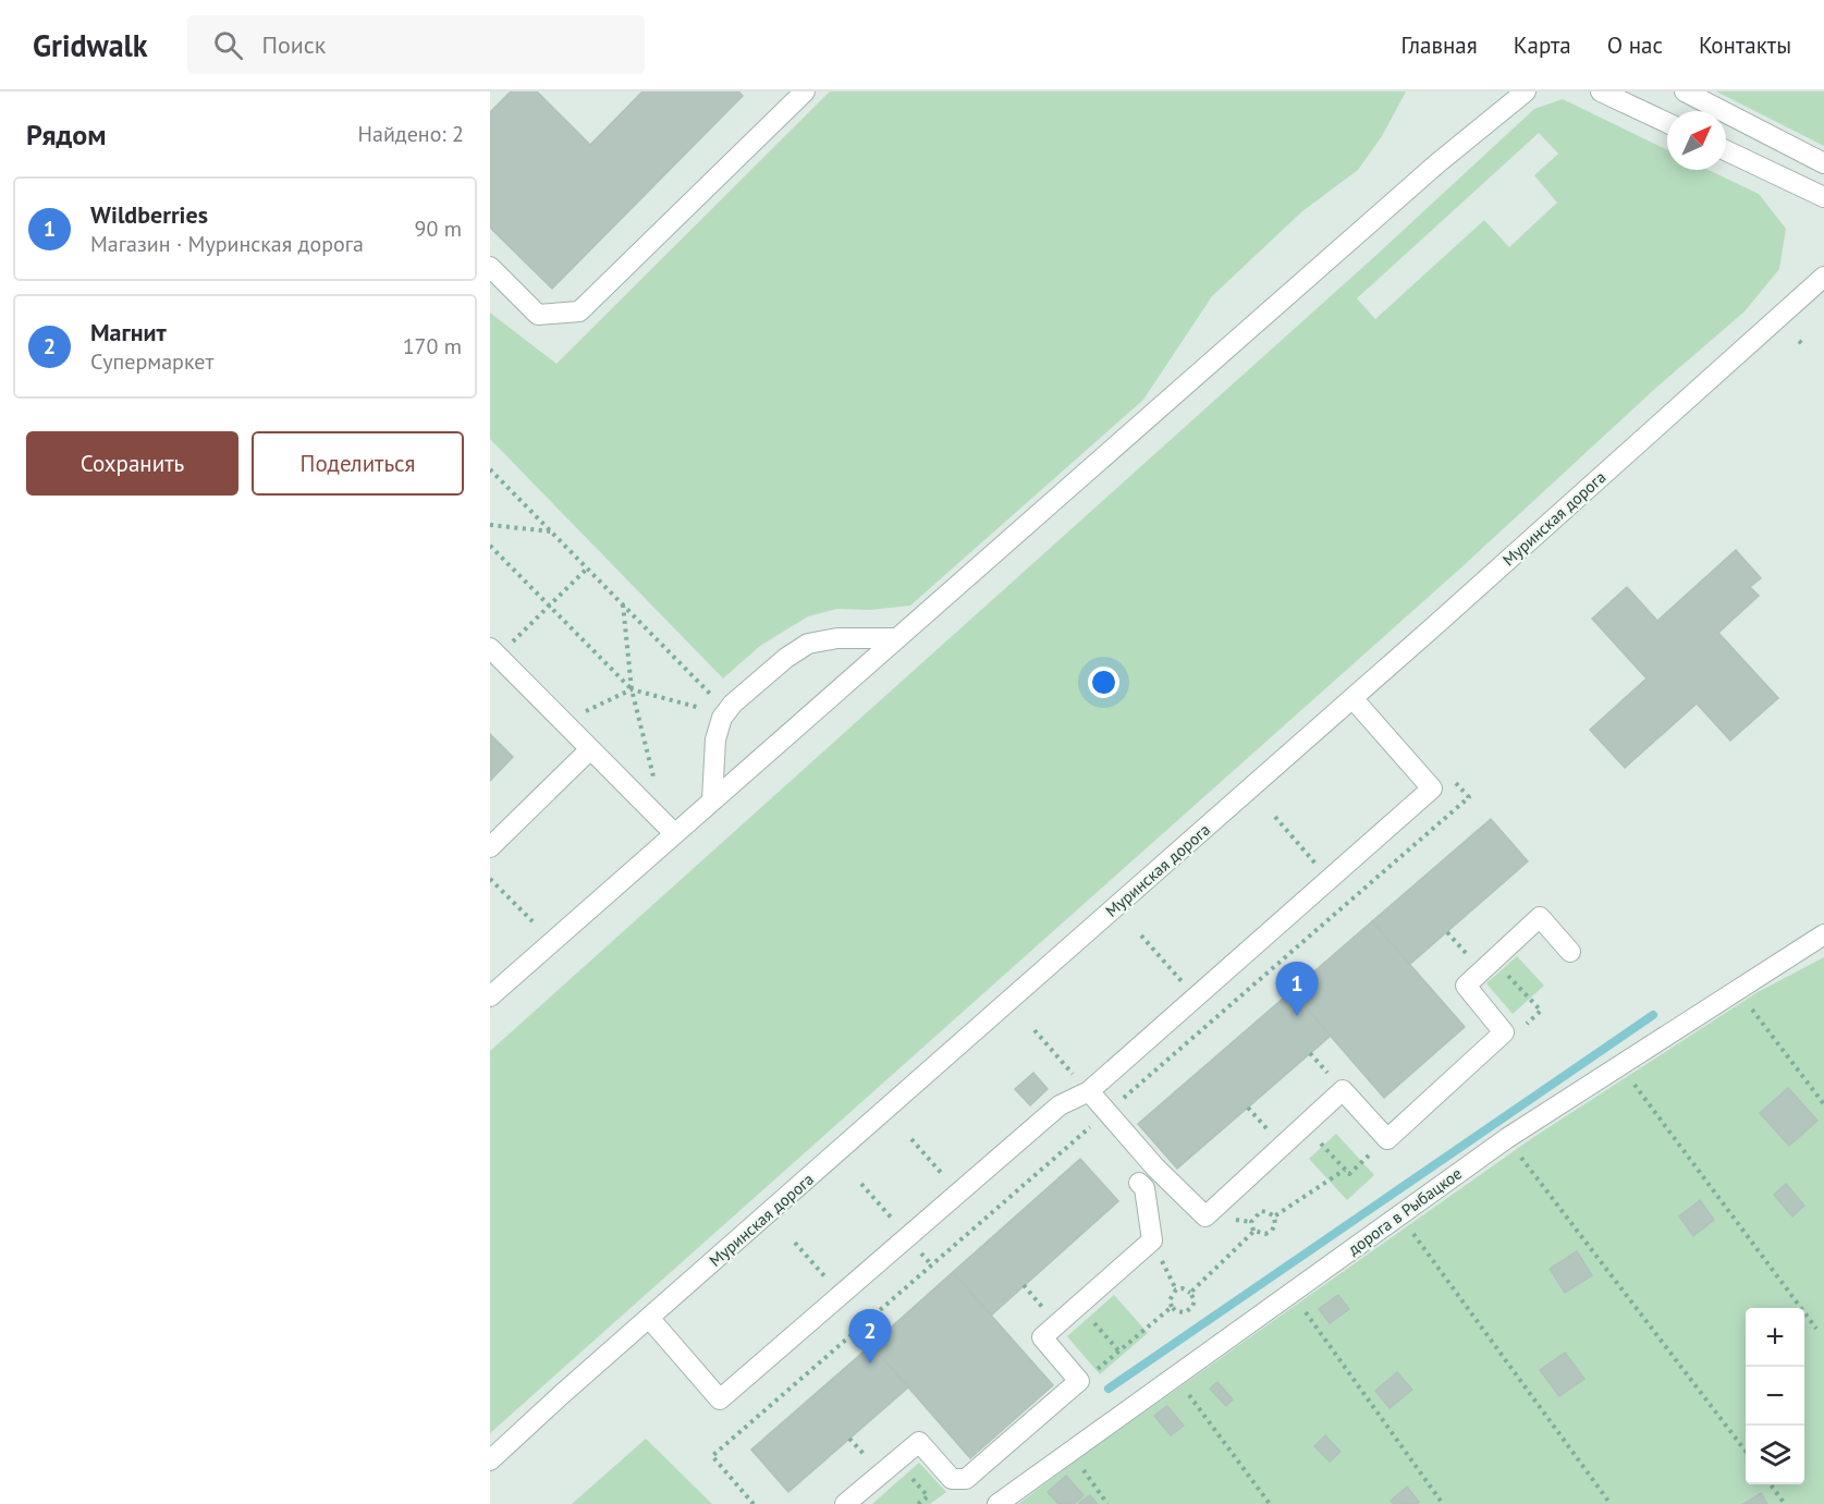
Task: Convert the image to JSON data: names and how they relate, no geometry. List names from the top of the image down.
{
  "streets": {
    "street": ["Муринская дорога", "дорога в Рыбацкое"]
  },
  "north": "top right",
  "page": {
    "header": "Gridwalk",
    "search": "Поиск",
    "nav": [
      "Главная",
      "Карта",
      "О нас",
      "Контакты"
    ],
    "heading": ["Рядом", "Найдено: 2"],
    "list": [
      {
        "mark": "1",
        "name": "Wildberries",
        "note": "Магазин · Муринская дорога",
        "value": "90 m"
      },
      {
        "mark": "2",
        "name": "Магнит",
        "note": "Супермаркет",
        "value": "170 m"
      }
    ],
    "buttons": ["Сохранить", "Поделиться"],
    "pins": ["1", "2"],
    "map_buttons": ["+", "−"]
  }
}
